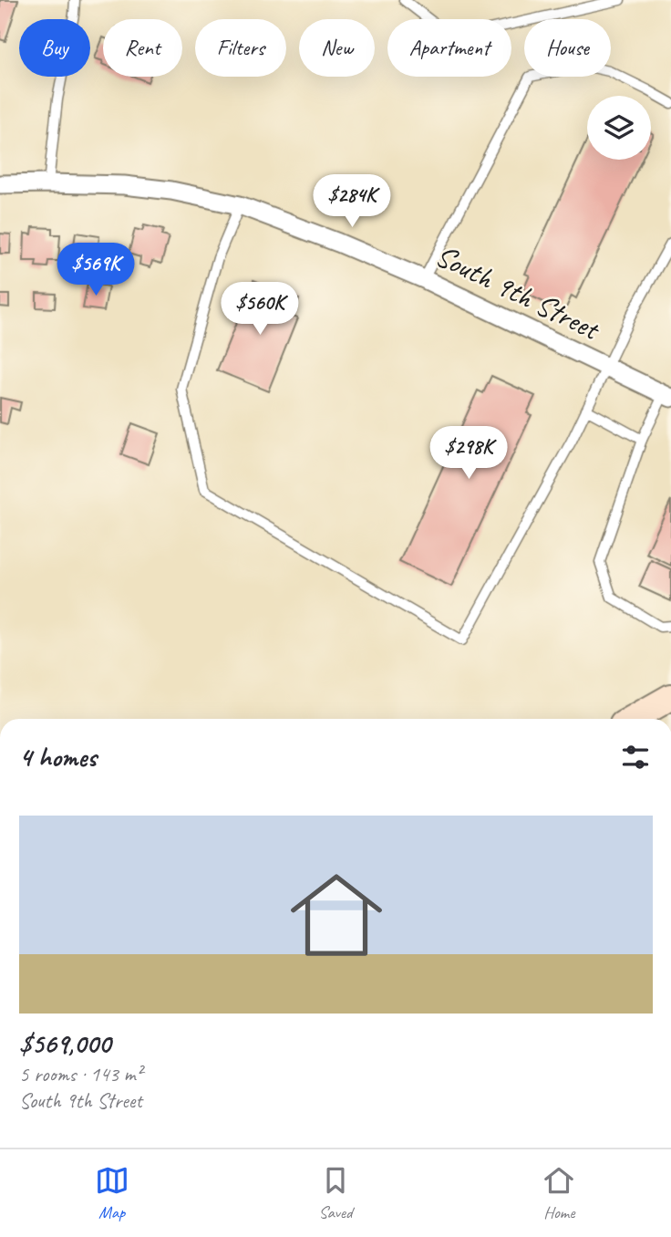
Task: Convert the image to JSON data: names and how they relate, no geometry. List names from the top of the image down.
{
  "streets": {
    "street": ["South 9th Street"]
  },
  "page": {
    "chip": [
      "Buy",
      "Rent",
      "Filters",
      "New",
      "Apartment",
      "House"
    ],
    "price": [
      "$284K",
      "$569K",
      "$560K",
      "$298K"
    ],
    "heading": "4 homes",
    "list": [
      {
        "name": "$569,000",
        "note": "5 rooms · 143 m² · South 9th Street"
      }
    ],
    "tabs": ["Map", "Saved", "Home"]
  }
}
